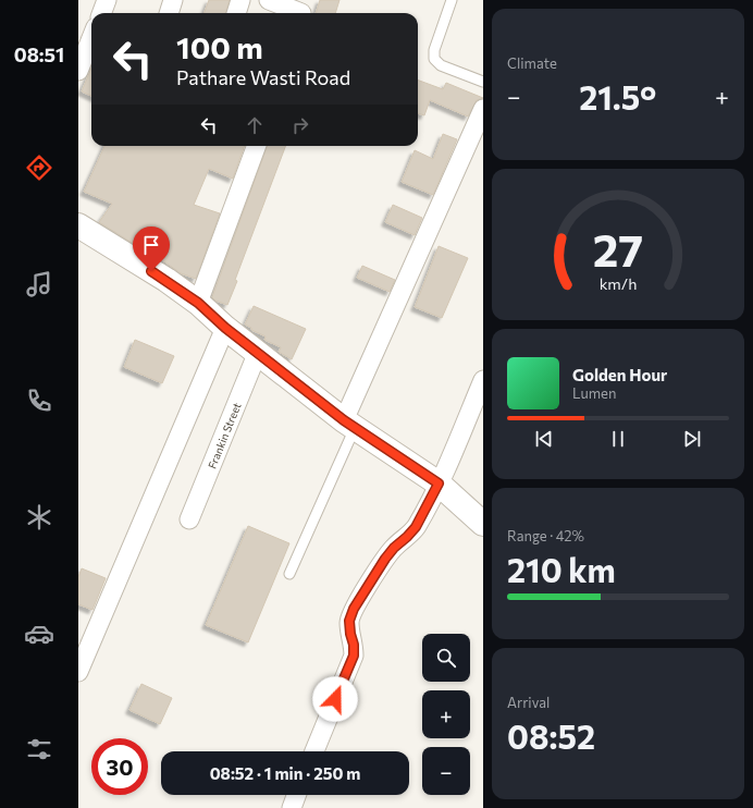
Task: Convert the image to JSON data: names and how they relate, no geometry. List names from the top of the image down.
{
  "streets": {
    "street": ["Frankin Street"]
  },
  "page": {
    "tabs": "08:51",
    "tile": [
      "Climate",
      ["Range · 42%", "210 km"],
      ["Arrival", "08:52"]
    ],
    "turn": ["100 m", "Pathare Wasti Road"],
    "heat": ["−", "21.5°", "+"],
    "song": ["Golden Hour", "Lumen"],
    "map_buttons": ["+", "−"],
    "limit": "30",
    "trip": "08:52 · 1 min · 250 m",
    "gauge": ["27", "km/h"]
  }
}
